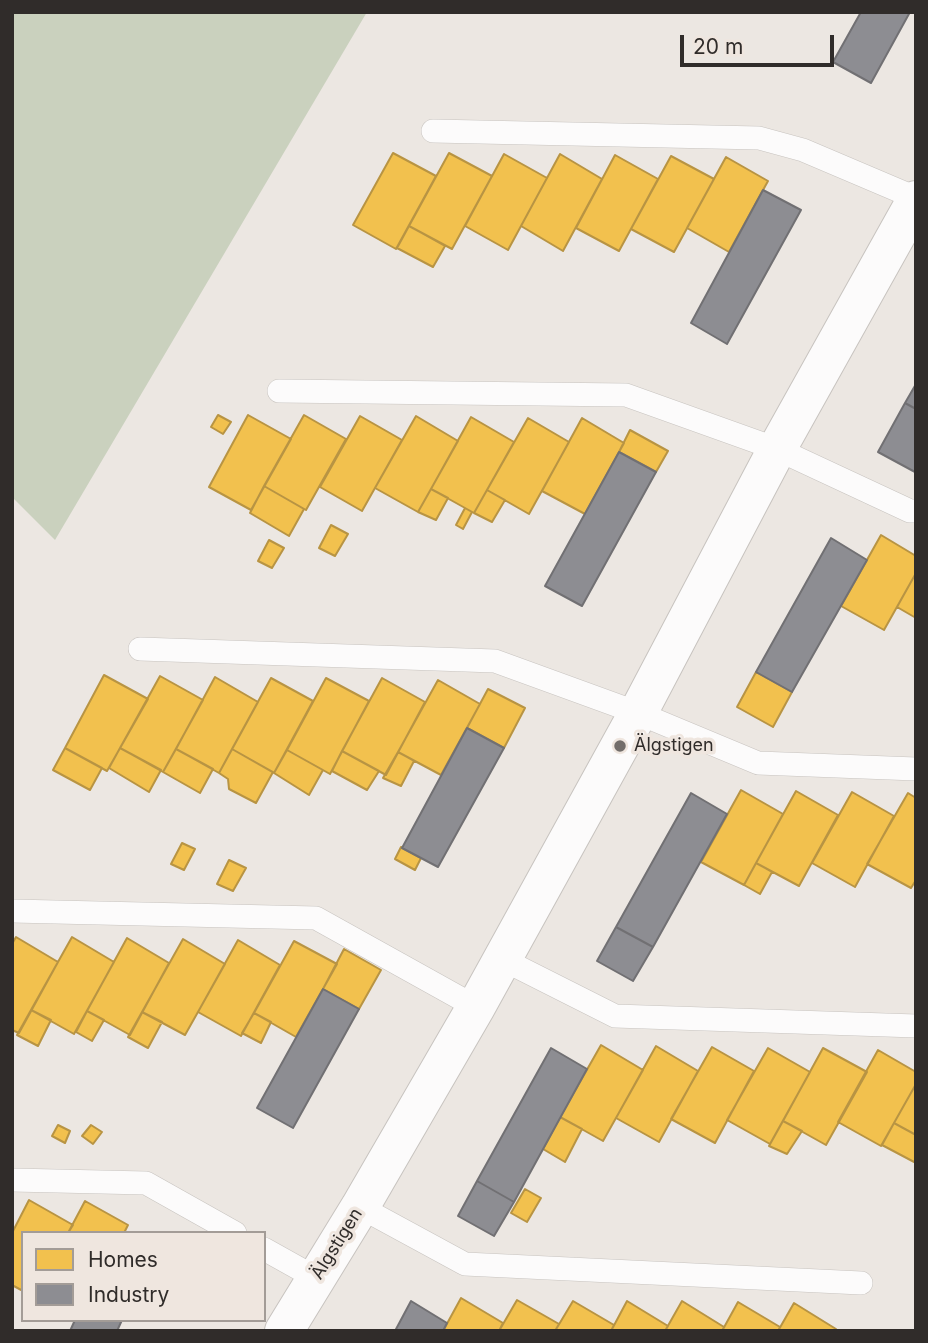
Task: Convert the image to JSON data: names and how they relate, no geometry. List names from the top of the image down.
{
  "streets": {
    "street": ["Älgstigen"]
  },
  "places": ["Älgstigen"],
  "legend": ["Homes", "Industry"],
  "scale_bar": "20 m"
}
